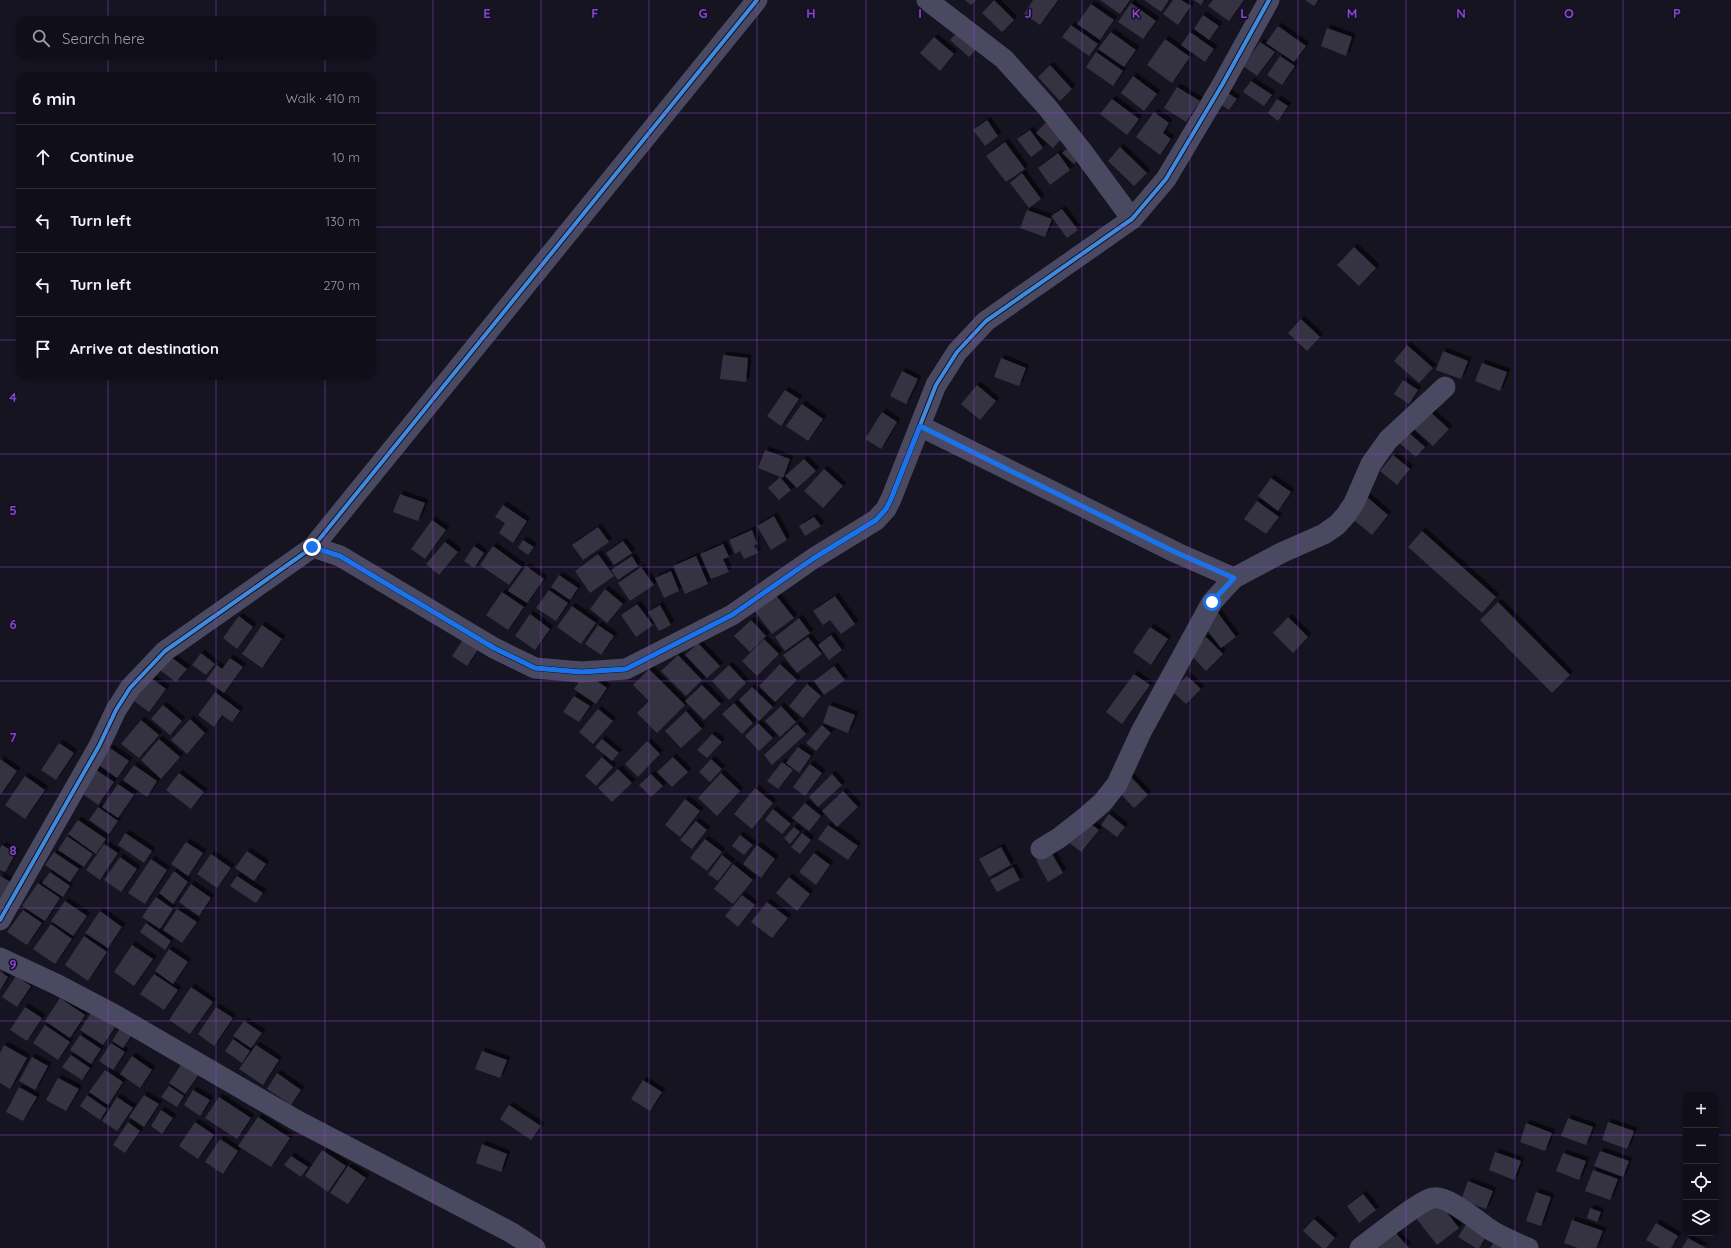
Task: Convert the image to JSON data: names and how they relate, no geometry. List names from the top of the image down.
{
  "page": {
    "search": "Search here",
    "heading": ["6 min", "Walk · 410 m"],
    "list": [
      ["Continue", "10 m"],
      ["Turn left", "130 m"],
      ["Turn left", "270 m"],
      "Arrive at destination"
    ],
    "map_buttons": ["+", "−"]
  },
  "grid": {
    "columns": [
      "E",
      "F",
      "G",
      "H",
      "I",
      "J",
      "K",
      "L",
      "M",
      "N",
      "O",
      "P"
    ],
    "rows": [
      "4",
      "5",
      "6",
      "7",
      "8",
      "9"
    ]
  }
}
